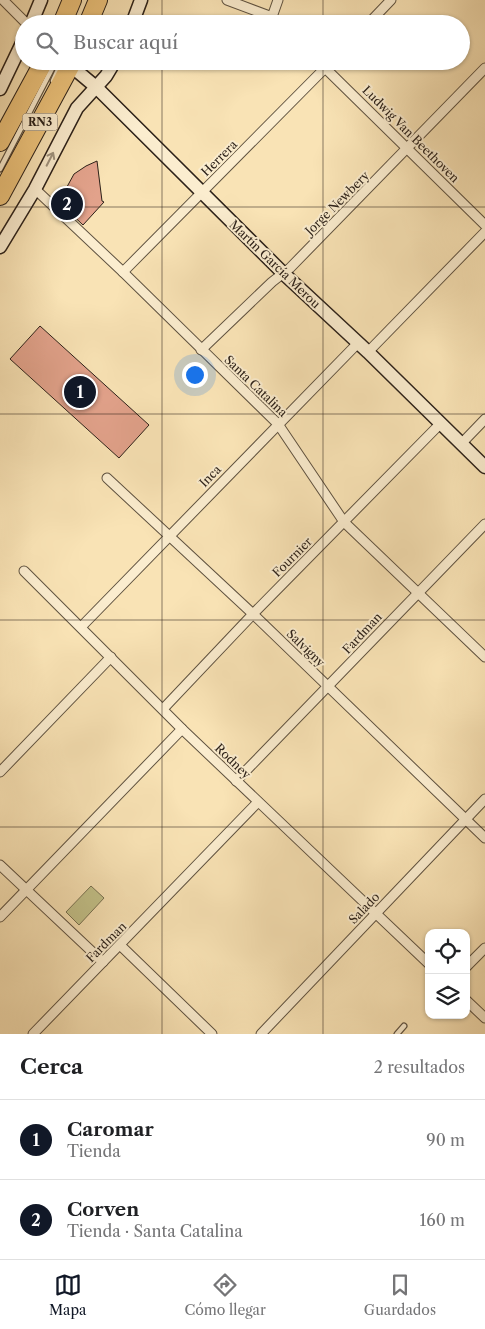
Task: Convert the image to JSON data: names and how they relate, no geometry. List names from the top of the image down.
{
  "streets": {
    "highway": ["RN3"],
    "street": [
      "Ludwig Van Beethoven",
      "Herrera",
      "Jorge Newbery",
      "Martín García Merou",
      "Santa Catalina",
      "Inca",
      "Fournier",
      "Fardman",
      "Salvigny",
      "Rodney",
      "Salado"
    ]
  },
  "crossings": [
    ["Ludwig Van Beethoven", "Jorge Newbery"],
    ["Herrera", "Martín García Merou"],
    ["Herrera", "Santa Catalina"],
    ["Jorge Newbery", "Martín García Merou"],
    ["Jorge Newbery", "Santa Catalina"],
    ["Martín García Merou", "Inca"],
    ["Martín García Merou", "Fournier"],
    ["Santa Catalina", "Inca"],
    ["Santa Catalina", "Fournier"],
    ["Santa Catalina", "Fardman"],
    ["Inca", "Salvigny"],
    ["Inca", "Rodney"],
    ["Fournier", "Salvigny"],
    ["Fournier", "Rodney"],
    ["Fardman", "Salvigny"],
    ["Fardman", "Rodney"],
    ["Salvigny", "Salado"],
    ["Rodney", "Salado"]
  ],
  "page": {
    "search": "Buscar aquí",
    "pins": ["2", "1"],
    "heading": ["Cerca", "2 resultados"],
    "list": [
      {
        "mark": "1",
        "name": "Caromar",
        "note": "Tienda",
        "value": "90 m"
      },
      {
        "mark": "2",
        "name": "Corven",
        "note": "Tienda · Santa Catalina",
        "value": "160 m"
      }
    ],
    "nav": ["Mapa", "Cómo llegar", "Guardados"]
  }
}
